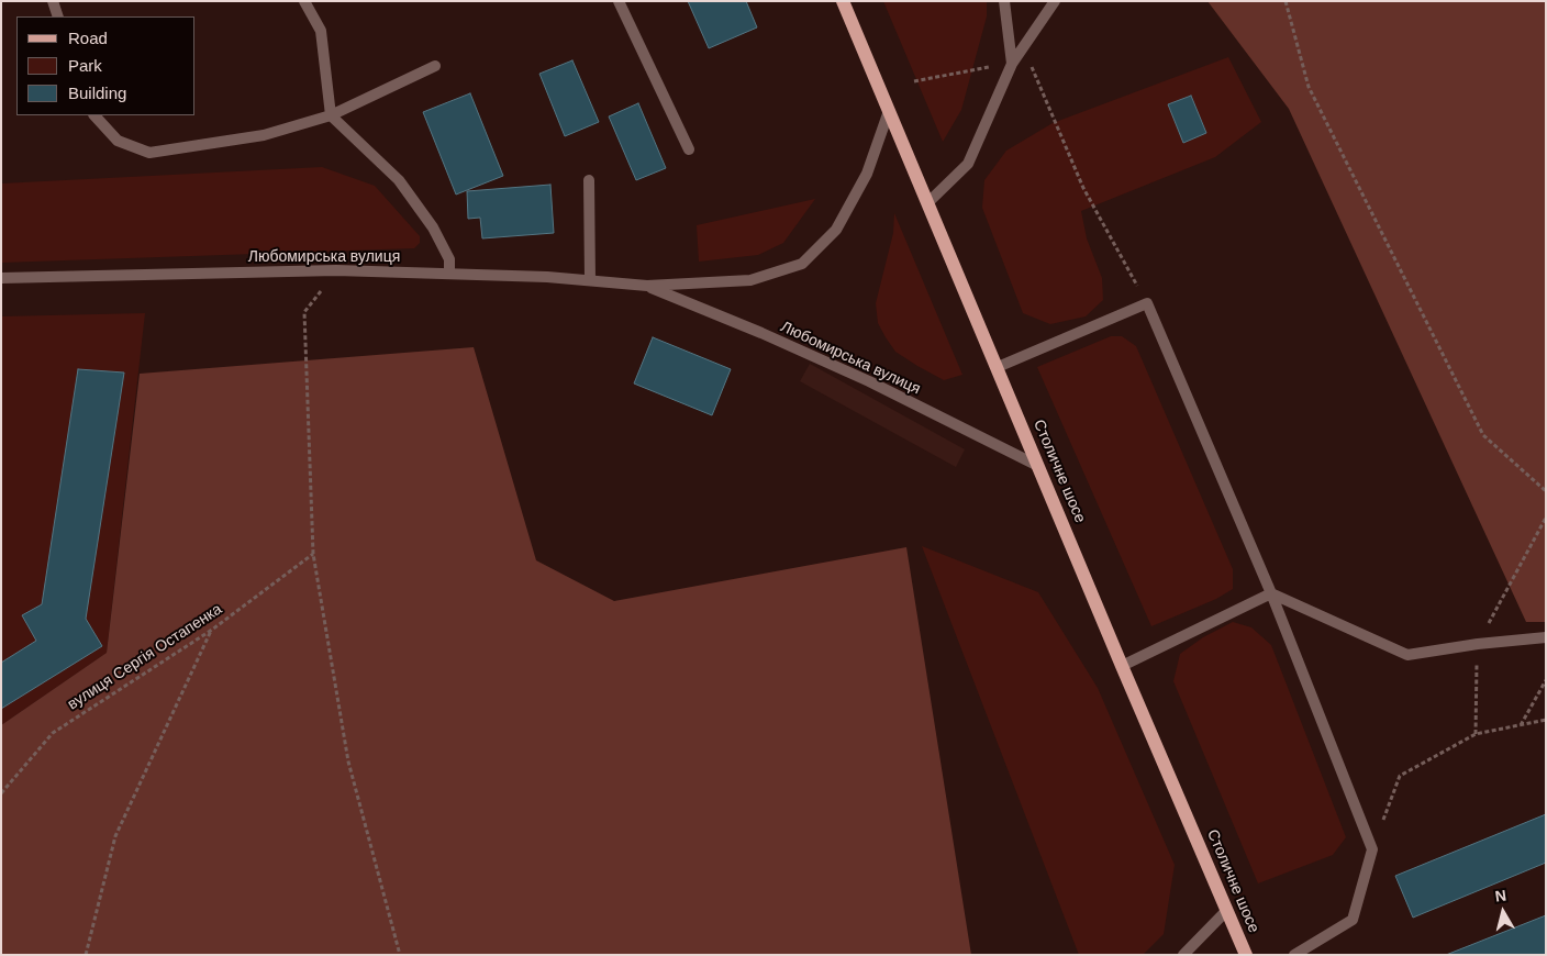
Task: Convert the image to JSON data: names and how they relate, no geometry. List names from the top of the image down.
{
  "streets": {
    "main road": ["Столичне шосе"],
    "street": ["Любомирська вулиця"],
    "path": ["вулиця Сергія Остапенка"]
  },
  "crossings": [
    ["Любомирська вулиця", "Столичне шосе"]
  ],
  "legend": ["Road", "Park", "Building"],
  "north": "top"
}
